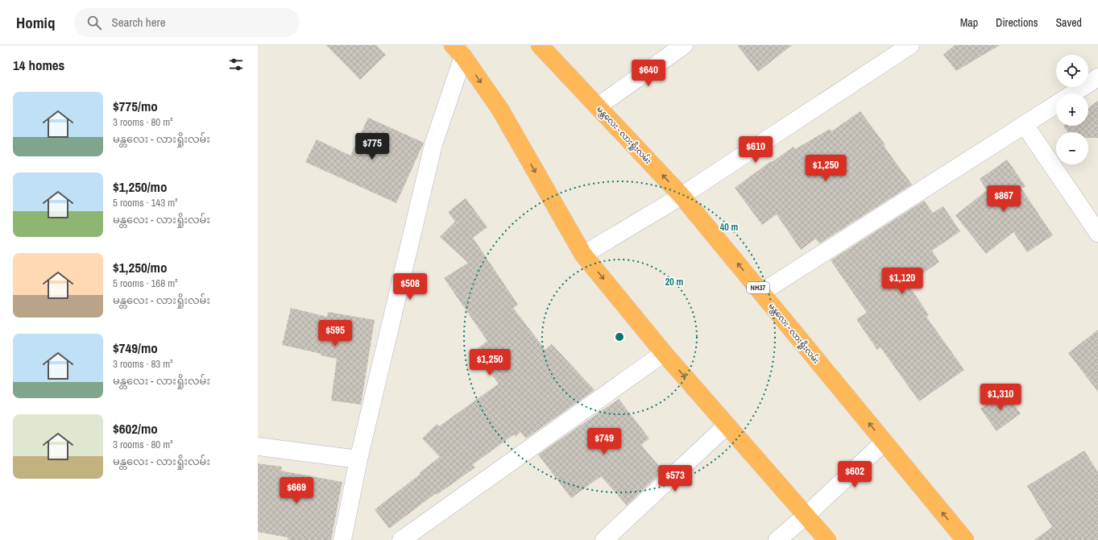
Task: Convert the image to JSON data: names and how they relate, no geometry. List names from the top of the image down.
{
  "streets": {
    "highway": ["မန္တလေး - လားရှိုးလမ်း", "NH37"]
  },
  "page": {
    "header": "Homiq",
    "search": "Search here",
    "nav": ["Map", "Directions", "Saved"],
    "heading": "14 homes",
    "map_buttons": ["+", "−"],
    "price": [
      "$640",
      "$775",
      "$610",
      "$1,250",
      "$867",
      "$1,120",
      "$508",
      "$595",
      "$1,250",
      "$1,310",
      "$749",
      "$602",
      "$573",
      "$669"
    ],
    "list": [
      {
        "name": "$775/mo",
        "note": "3 rooms · 80 m² · မန္တလေး - လားရှိုးလမ်း"
      },
      {
        "name": "$1,250/mo",
        "note": "5 rooms · 143 m² · မန္တလေး - လားရှိုးလမ်း"
      },
      {
        "name": "$1,250/mo",
        "note": "5 rooms · 168 m² · မန္တလေး - လားရှိုးလမ်း"
      },
      {
        "name": "$749/mo",
        "note": "3 rooms · 83 m² · မန္တလေး - လားရှိုးလမ်း"
      },
      {
        "name": "$602/mo",
        "note": "3 rooms · 80 m² · မန္တလေး - လားရှိုးလမ်း"
      }
    ]
  },
  "rings": ["40 m", "20 m"]
}
